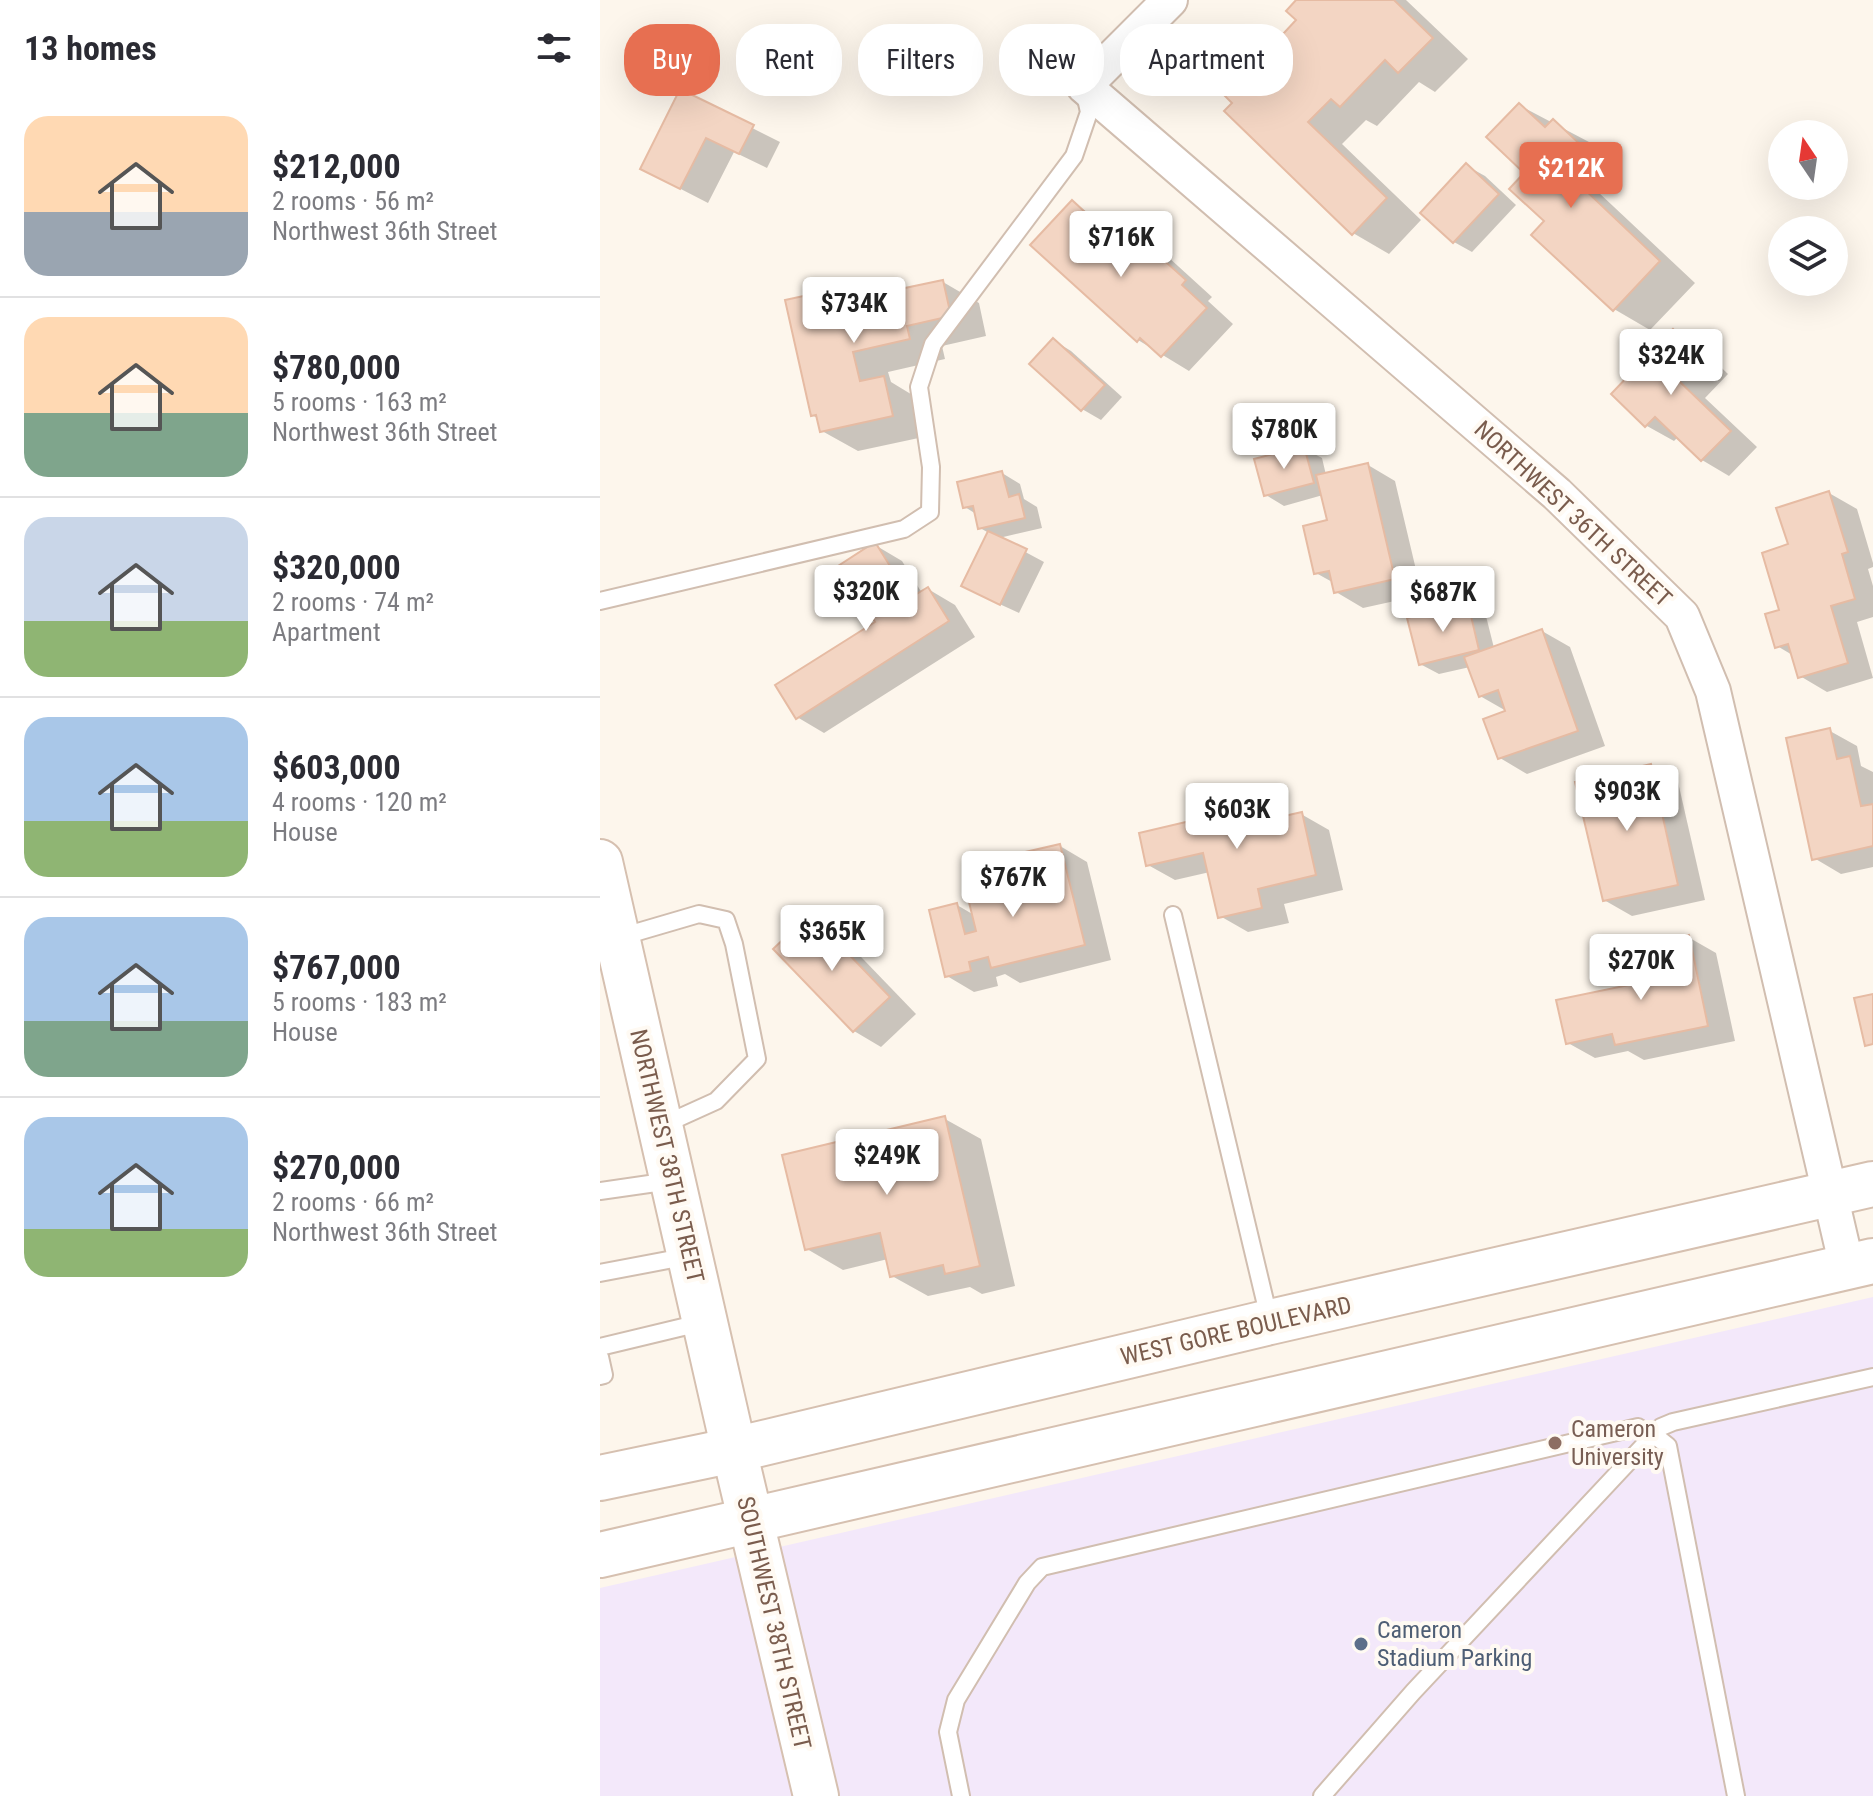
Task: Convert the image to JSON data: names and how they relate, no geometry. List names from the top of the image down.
{
  "streets": {
    "main road": ["NORTHWEST 38TH STREET", "WEST GORE BOULEVARD", "SOUTHWEST 38TH STREET"],
    "street": ["NORTHWEST 36TH STREET"]
  },
  "crossings": [
    ["NORTHWEST 36TH STREET", "WEST GORE BOULEVARD"],
    ["NORTHWEST 38TH STREET", "WEST GORE BOULEVARD"],
    ["NORTHWEST 38TH STREET", "SOUTHWEST 38TH STREET"],
    ["WEST GORE BOULEVARD", "SOUTHWEST 38TH STREET"]
  ],
  "places": ["Cameron University", "Cameron Stadium Parking"],
  "north": "top",
  "page": {
    "heading": "13 homes",
    "chip": [
      "Buy",
      "Rent",
      "Filters",
      "New",
      "Apartment"
    ],
    "list": [
      {
        "name": "$212,000",
        "note": "2 rooms · 56 m² · Northwest 36th Street"
      },
      {
        "name": "$780,000",
        "note": "5 rooms · 163 m² · Northwest 36th Street"
      },
      {
        "name": "$320,000",
        "note": "2 rooms · 74 m² · Apartment"
      },
      {
        "name": "$603,000",
        "note": "4 rooms · 120 m² · House"
      },
      {
        "name": "$767,000",
        "note": "5 rooms · 183 m² · House"
      },
      {
        "name": "$270,000",
        "note": "2 rooms · 66 m² · Northwest 36th Street"
      }
    ],
    "price": [
      "$212K",
      "$716K",
      "$734K",
      "$324K",
      "$780K",
      "$320K",
      "$687K",
      "$903K",
      "$603K",
      "$767K",
      "$365K",
      "$270K",
      "$249K"
    ]
  }
}
